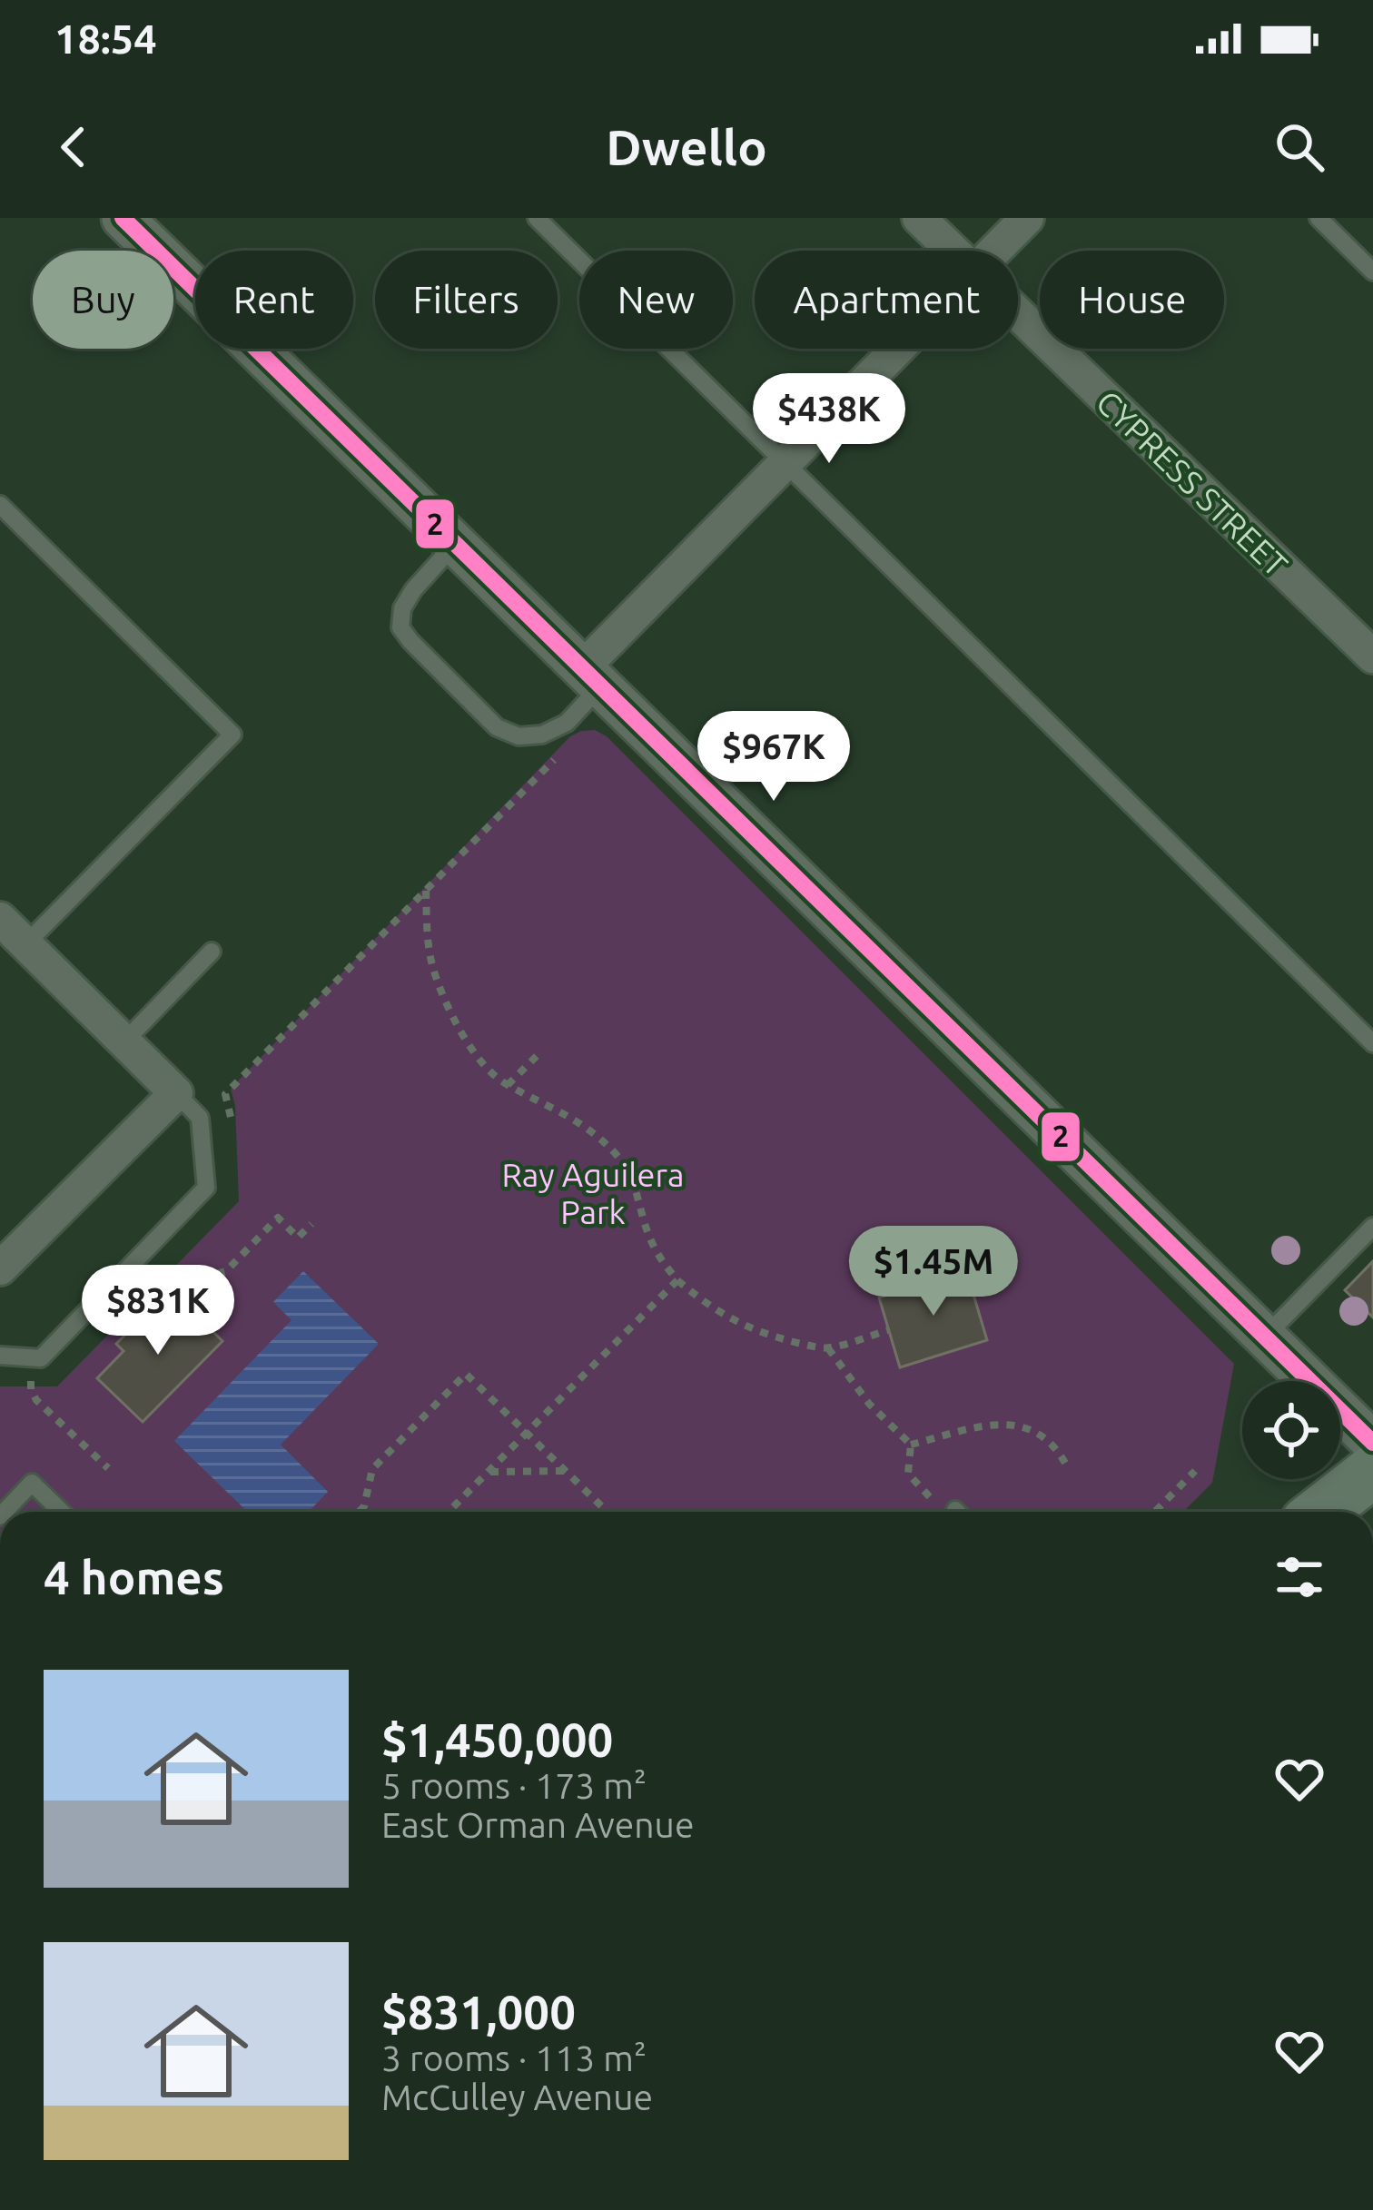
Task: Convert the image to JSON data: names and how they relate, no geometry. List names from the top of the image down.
{
  "streets": {
    "street": ["CYPRESS STREET"]
  },
  "parks": ["Ray Aguilera Park"],
  "lines": ["transit line 2"],
  "page": {
    "status": "18:54",
    "header": "Dwello",
    "chip": [
      "Buy",
      "Rent",
      "Filters",
      "New",
      "Apartment",
      "House"
    ],
    "price": [
      "$438K",
      "$967K",
      "$1.45M",
      "$831K"
    ],
    "heading": "4 homes",
    "list": [
      {
        "name": "$1,450,000",
        "note": "5 rooms · 173 m² · East Orman Avenue"
      },
      {
        "name": "$831,000",
        "note": "3 rooms · 113 m² · McCulley Avenue"
      }
    ]
  }
}
